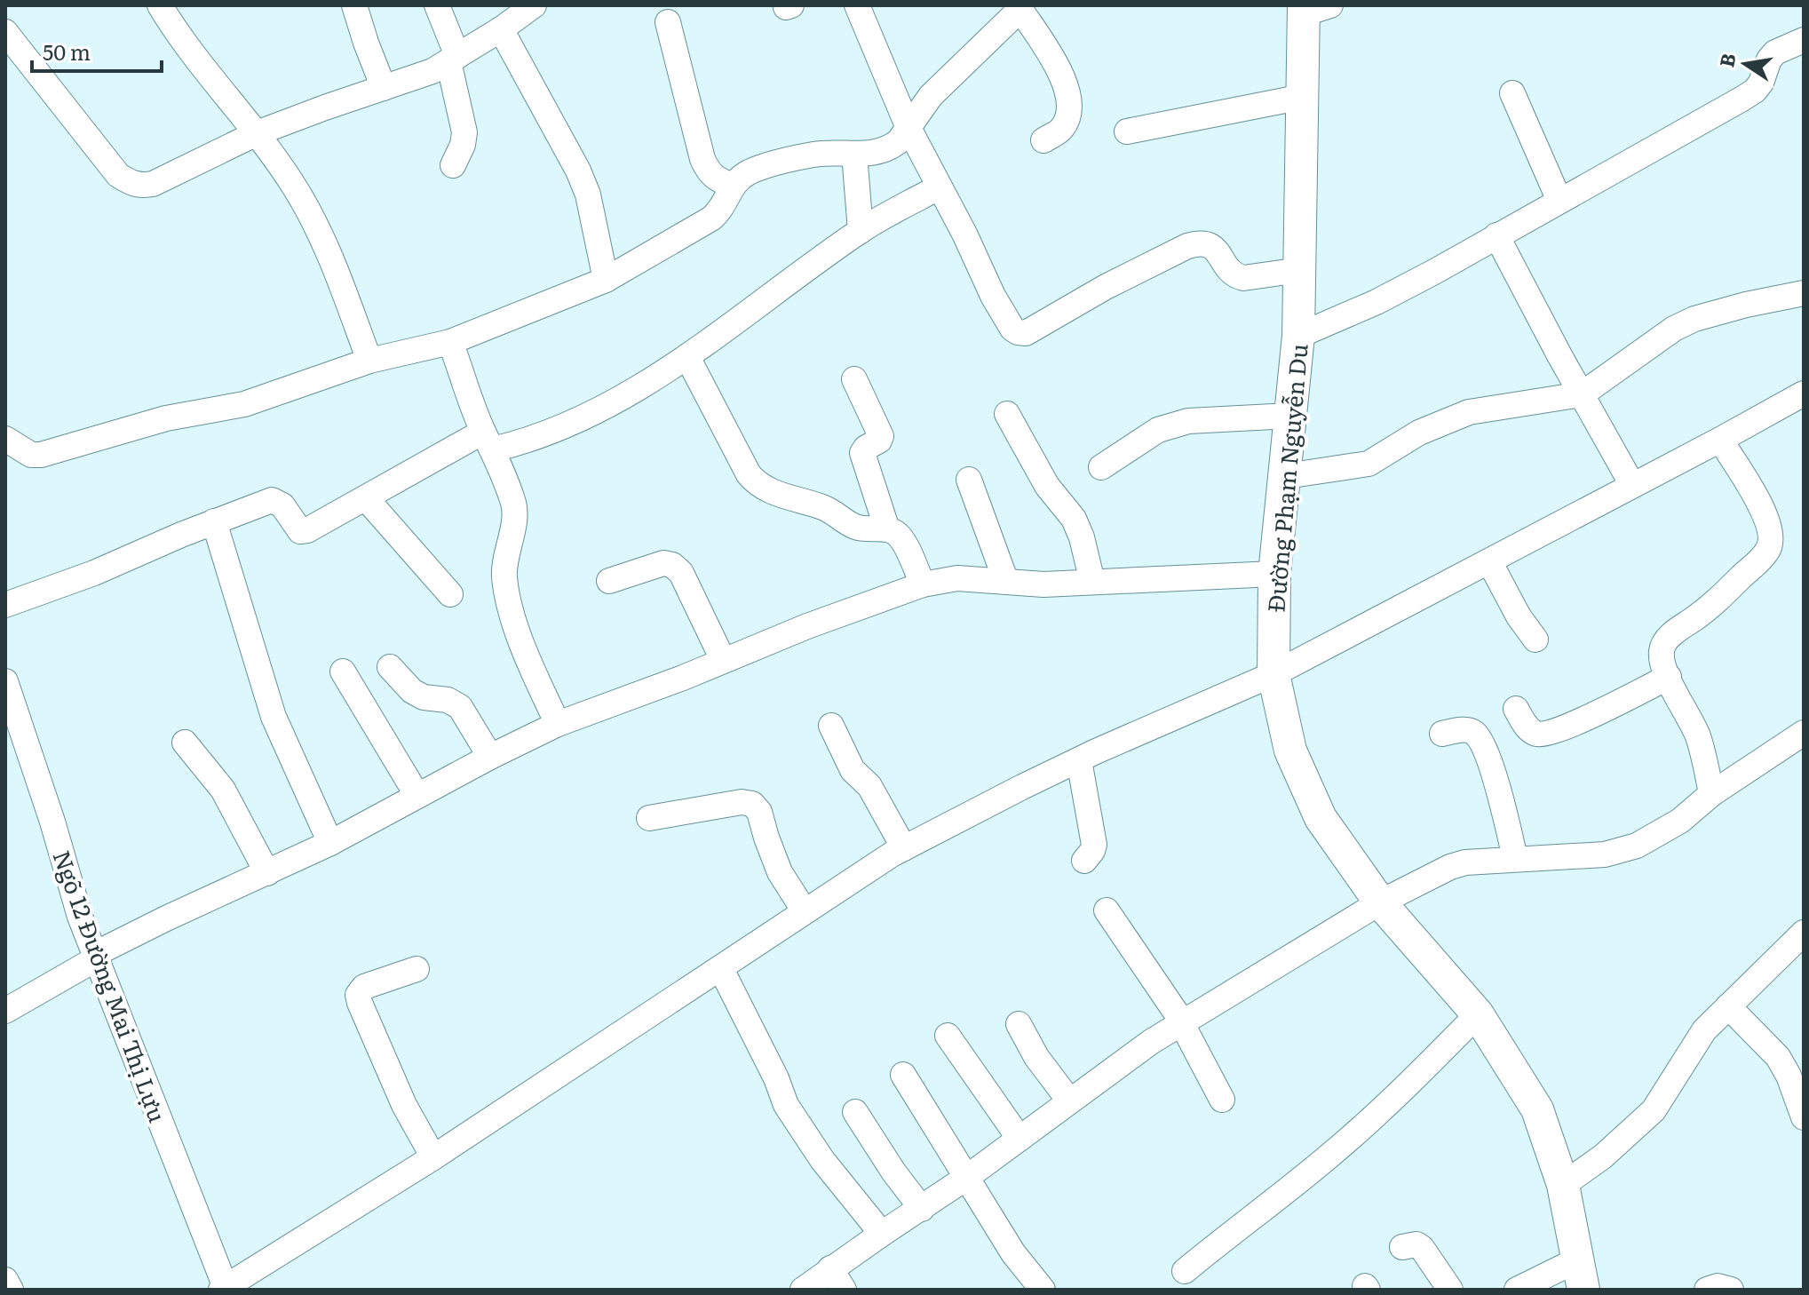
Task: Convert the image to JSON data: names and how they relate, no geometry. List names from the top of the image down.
{
  "streets": {
    "main road": ["Đường Phạm Nguyễn Du"],
    "street": ["Ngõ 12 Đường Mai Thị Lựu"]
  },
  "scale_bar": "50 m",
  "north": "left"
}
